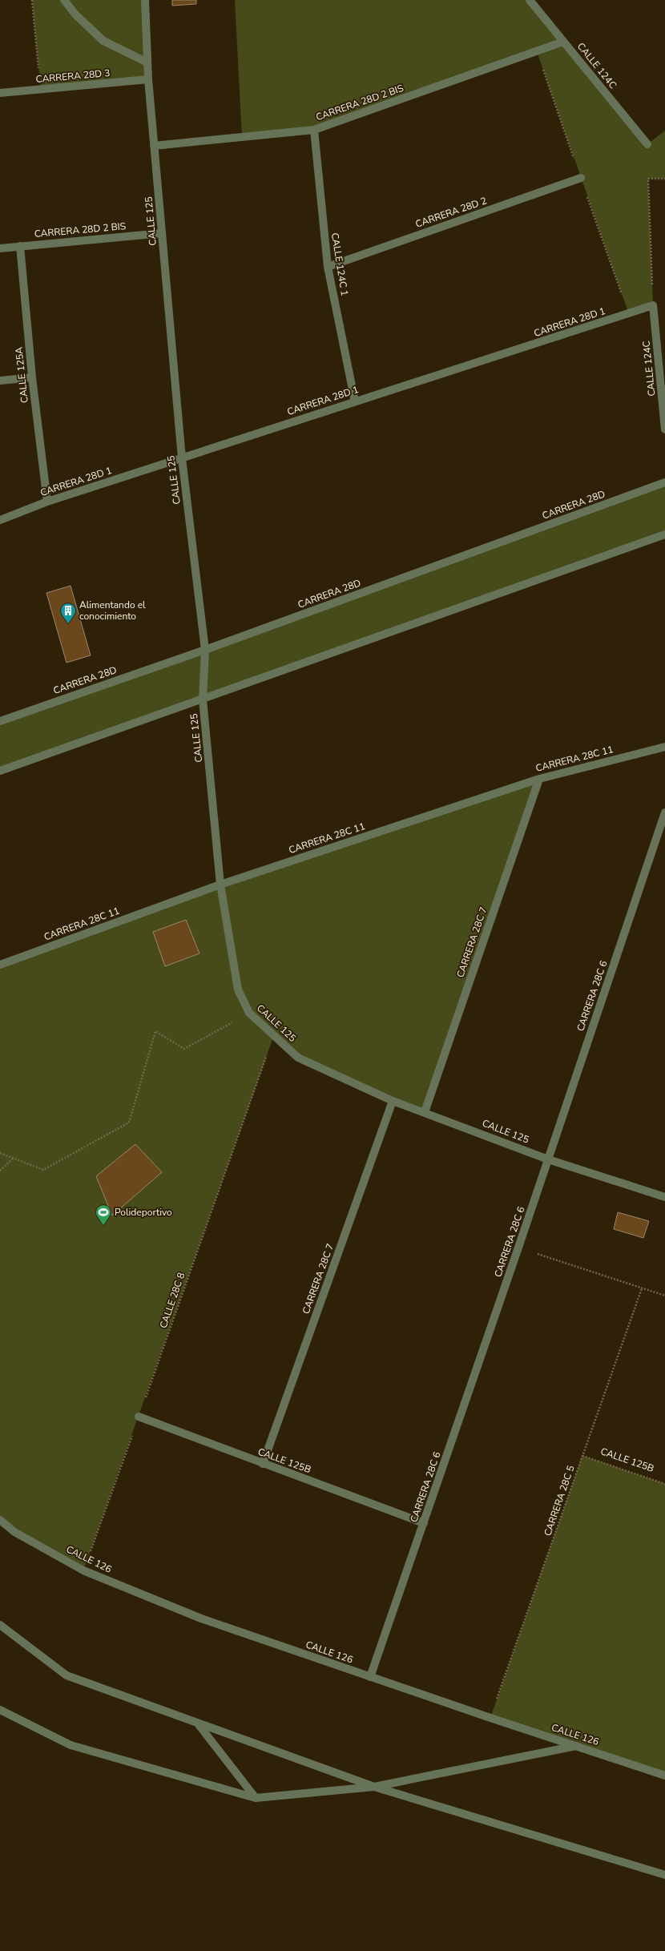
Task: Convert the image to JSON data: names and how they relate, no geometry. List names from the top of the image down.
{
  "streets": {
    "street": [
      "CALLE 124C",
      "CARRERA 28D 3",
      "CARRERA 28D 2 BIS",
      "CARRERA 28D 2",
      "CALLE 125",
      "CALLE 124C 1",
      "CARRERA 28D 1",
      "CALLE 125A",
      "CARRERA 28D",
      "CARRERA 28C 11",
      "CARRERA 28C 7",
      "CARRERA 28C 6",
      "CALLE 125B",
      "CALLE 126"
    ],
    "path": ["CALLE 28C 8", "CARRERA 28C 5"]
  },
  "crossings": [
    ["CALLE 124C", "CARRERA 28D 2 BIS"],
    ["CALLE 124C", "CARRERA 28D 1"],
    ["CARRERA 28D 3", "CALLE 125"],
    ["CARRERA 28D 2 BIS", "CALLE 125"],
    ["CARRERA 28D 2 BIS", "CALLE 124C 1"],
    ["CARRERA 28D 2 BIS", "CALLE 125A"],
    ["CARRERA 28D 2", "CALLE 124C 1"],
    ["CALLE 125", "CARRERA 28D 1"],
    ["CALLE 125", "CARRERA 28D"],
    ["CALLE 125", "CARRERA 28C 11"],
    ["CALLE 125", "CARRERA 28C 7"],
    ["CALLE 125", "CARRERA 28C 6"],
    ["CALLE 125", "CALLE 28C 8"],
    ["CALLE 124C 1", "CARRERA 28D 1"],
    ["CARRERA 28D 1", "CALLE 125A"],
    ["CARRERA 28C 11", "CARRERA 28C 7"],
    ["CARRERA 28C 7", "CALLE 125B"],
    ["CARRERA 28C 6", "CALLE 125B"],
    ["CARRERA 28C 6", "CALLE 126"],
    ["CALLE 28C 8", "CALLE 125B"],
    ["CALLE 28C 8", "CALLE 126"],
    ["CALLE 125B", "CARRERA 28C 5"],
    ["CARRERA 28C 5", "CALLE 126"]
  ],
  "places": {
    "building": ["Alimentando el conocimiento"],
    "sports": ["Polideportivo"]
  }
}
